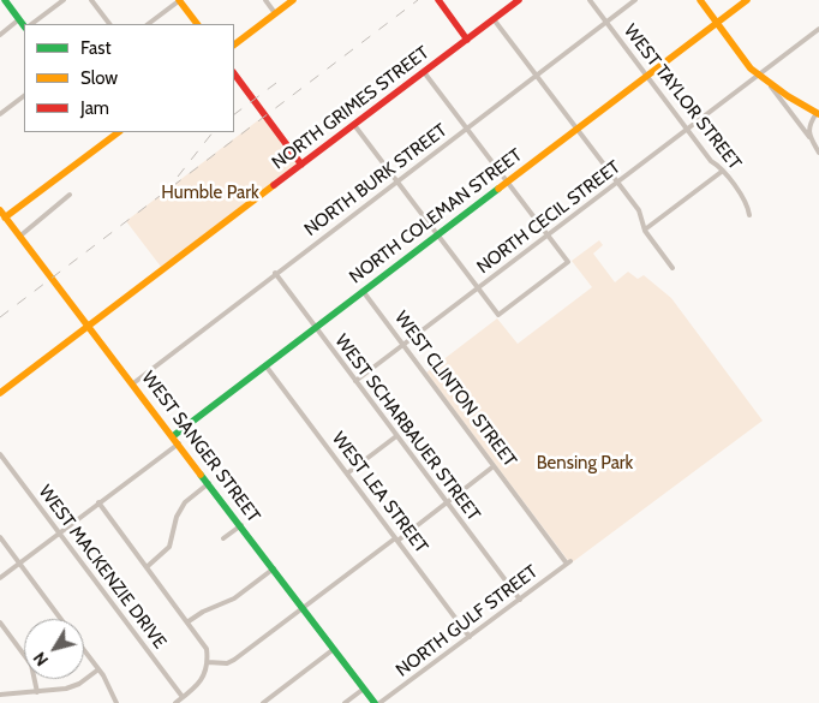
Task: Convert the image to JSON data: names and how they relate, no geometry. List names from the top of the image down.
{
  "streets": {
    "main road": ["NORTH GRIMES STREET", "NORTH COLEMAN STREET", "WEST SANGER STREET"],
    "street": [
      "WEST TAYLOR STREET",
      "NORTH BURK STREET",
      "NORTH CECIL STREET",
      "WEST CLINTON STREET",
      "WEST SCHARBAUER STREET",
      "WEST LEA STREET",
      "WEST MACKENZIE DRIVE",
      "NORTH GULF STREET"
    ]
  },
  "crossings": [
    ["WEST TAYLOR STREET", "NORTH BURK STREET"],
    ["WEST TAYLOR STREET", "NORTH COLEMAN STREET"],
    ["WEST TAYLOR STREET", "NORTH CECIL STREET"],
    ["NORTH GRIMES STREET", "WEST SANGER STREET"],
    ["NORTH BURK STREET", "WEST SCHARBAUER STREET"],
    ["NORTH BURK STREET", "WEST SANGER STREET"],
    ["NORTH COLEMAN STREET", "WEST CLINTON STREET"],
    ["NORTH COLEMAN STREET", "WEST SCHARBAUER STREET"],
    ["NORTH COLEMAN STREET", "WEST SANGER STREET"],
    ["NORTH COLEMAN STREET", "WEST LEA STREET"],
    ["NORTH CECIL STREET", "WEST CLINTON STREET"],
    ["NORTH CECIL STREET", "WEST SCHARBAUER STREET"],
    ["WEST CLINTON STREET", "NORTH GULF STREET"],
    ["WEST SCHARBAUER STREET", "NORTH GULF STREET"],
    ["WEST LEA STREET", "NORTH GULF STREET"]
  ],
  "parks": ["Humble Park", "Bensing Park"],
  "legend": ["Fast", "Slow", "Jam"],
  "north": "bottom left"
}
